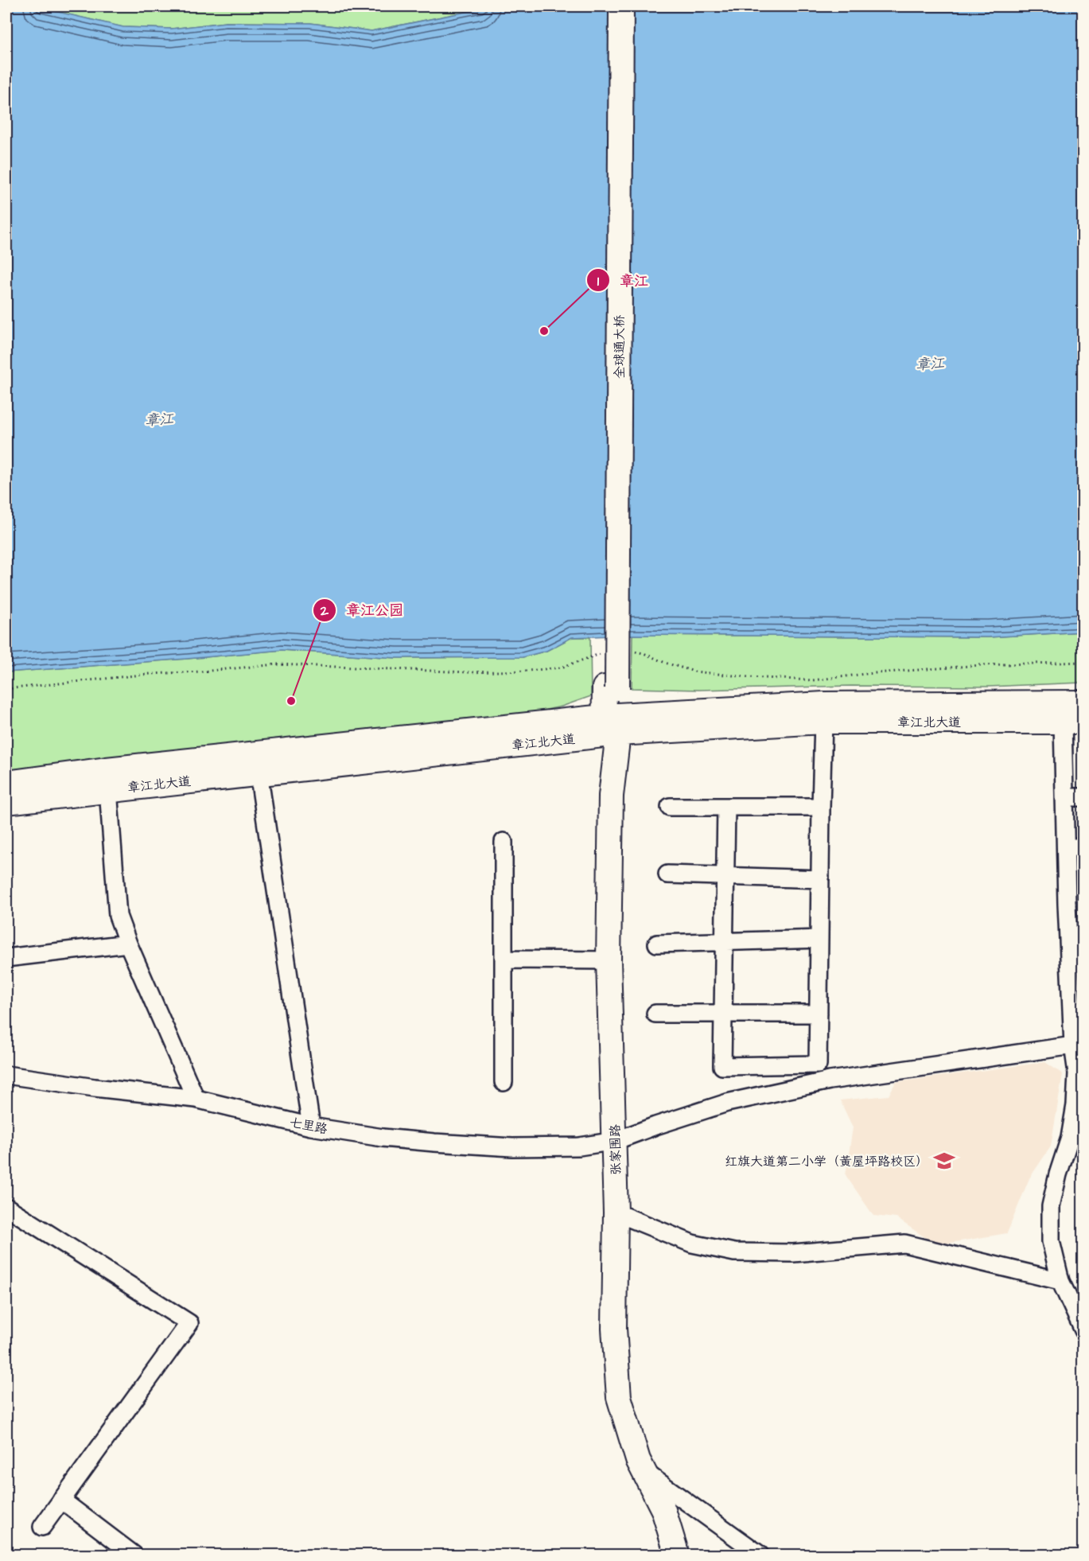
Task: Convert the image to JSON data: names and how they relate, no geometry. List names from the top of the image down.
{
  "streets": {
    "main road": ["全球通大桥", "章江北大道", "张家围路"],
    "street": ["七里路"]
  },
  "crossings": [
    ["全球通大桥", "张家围路"],
    ["章江北大道", "张家围路"],
    ["七里路", "张家围路"]
  ],
  "water": ["章江"],
  "places": {
    "other": ["章江", "章江公园"],
    "school or university": ["红旗大道第二小学（黄屋坪路校区）"]
  }
}
